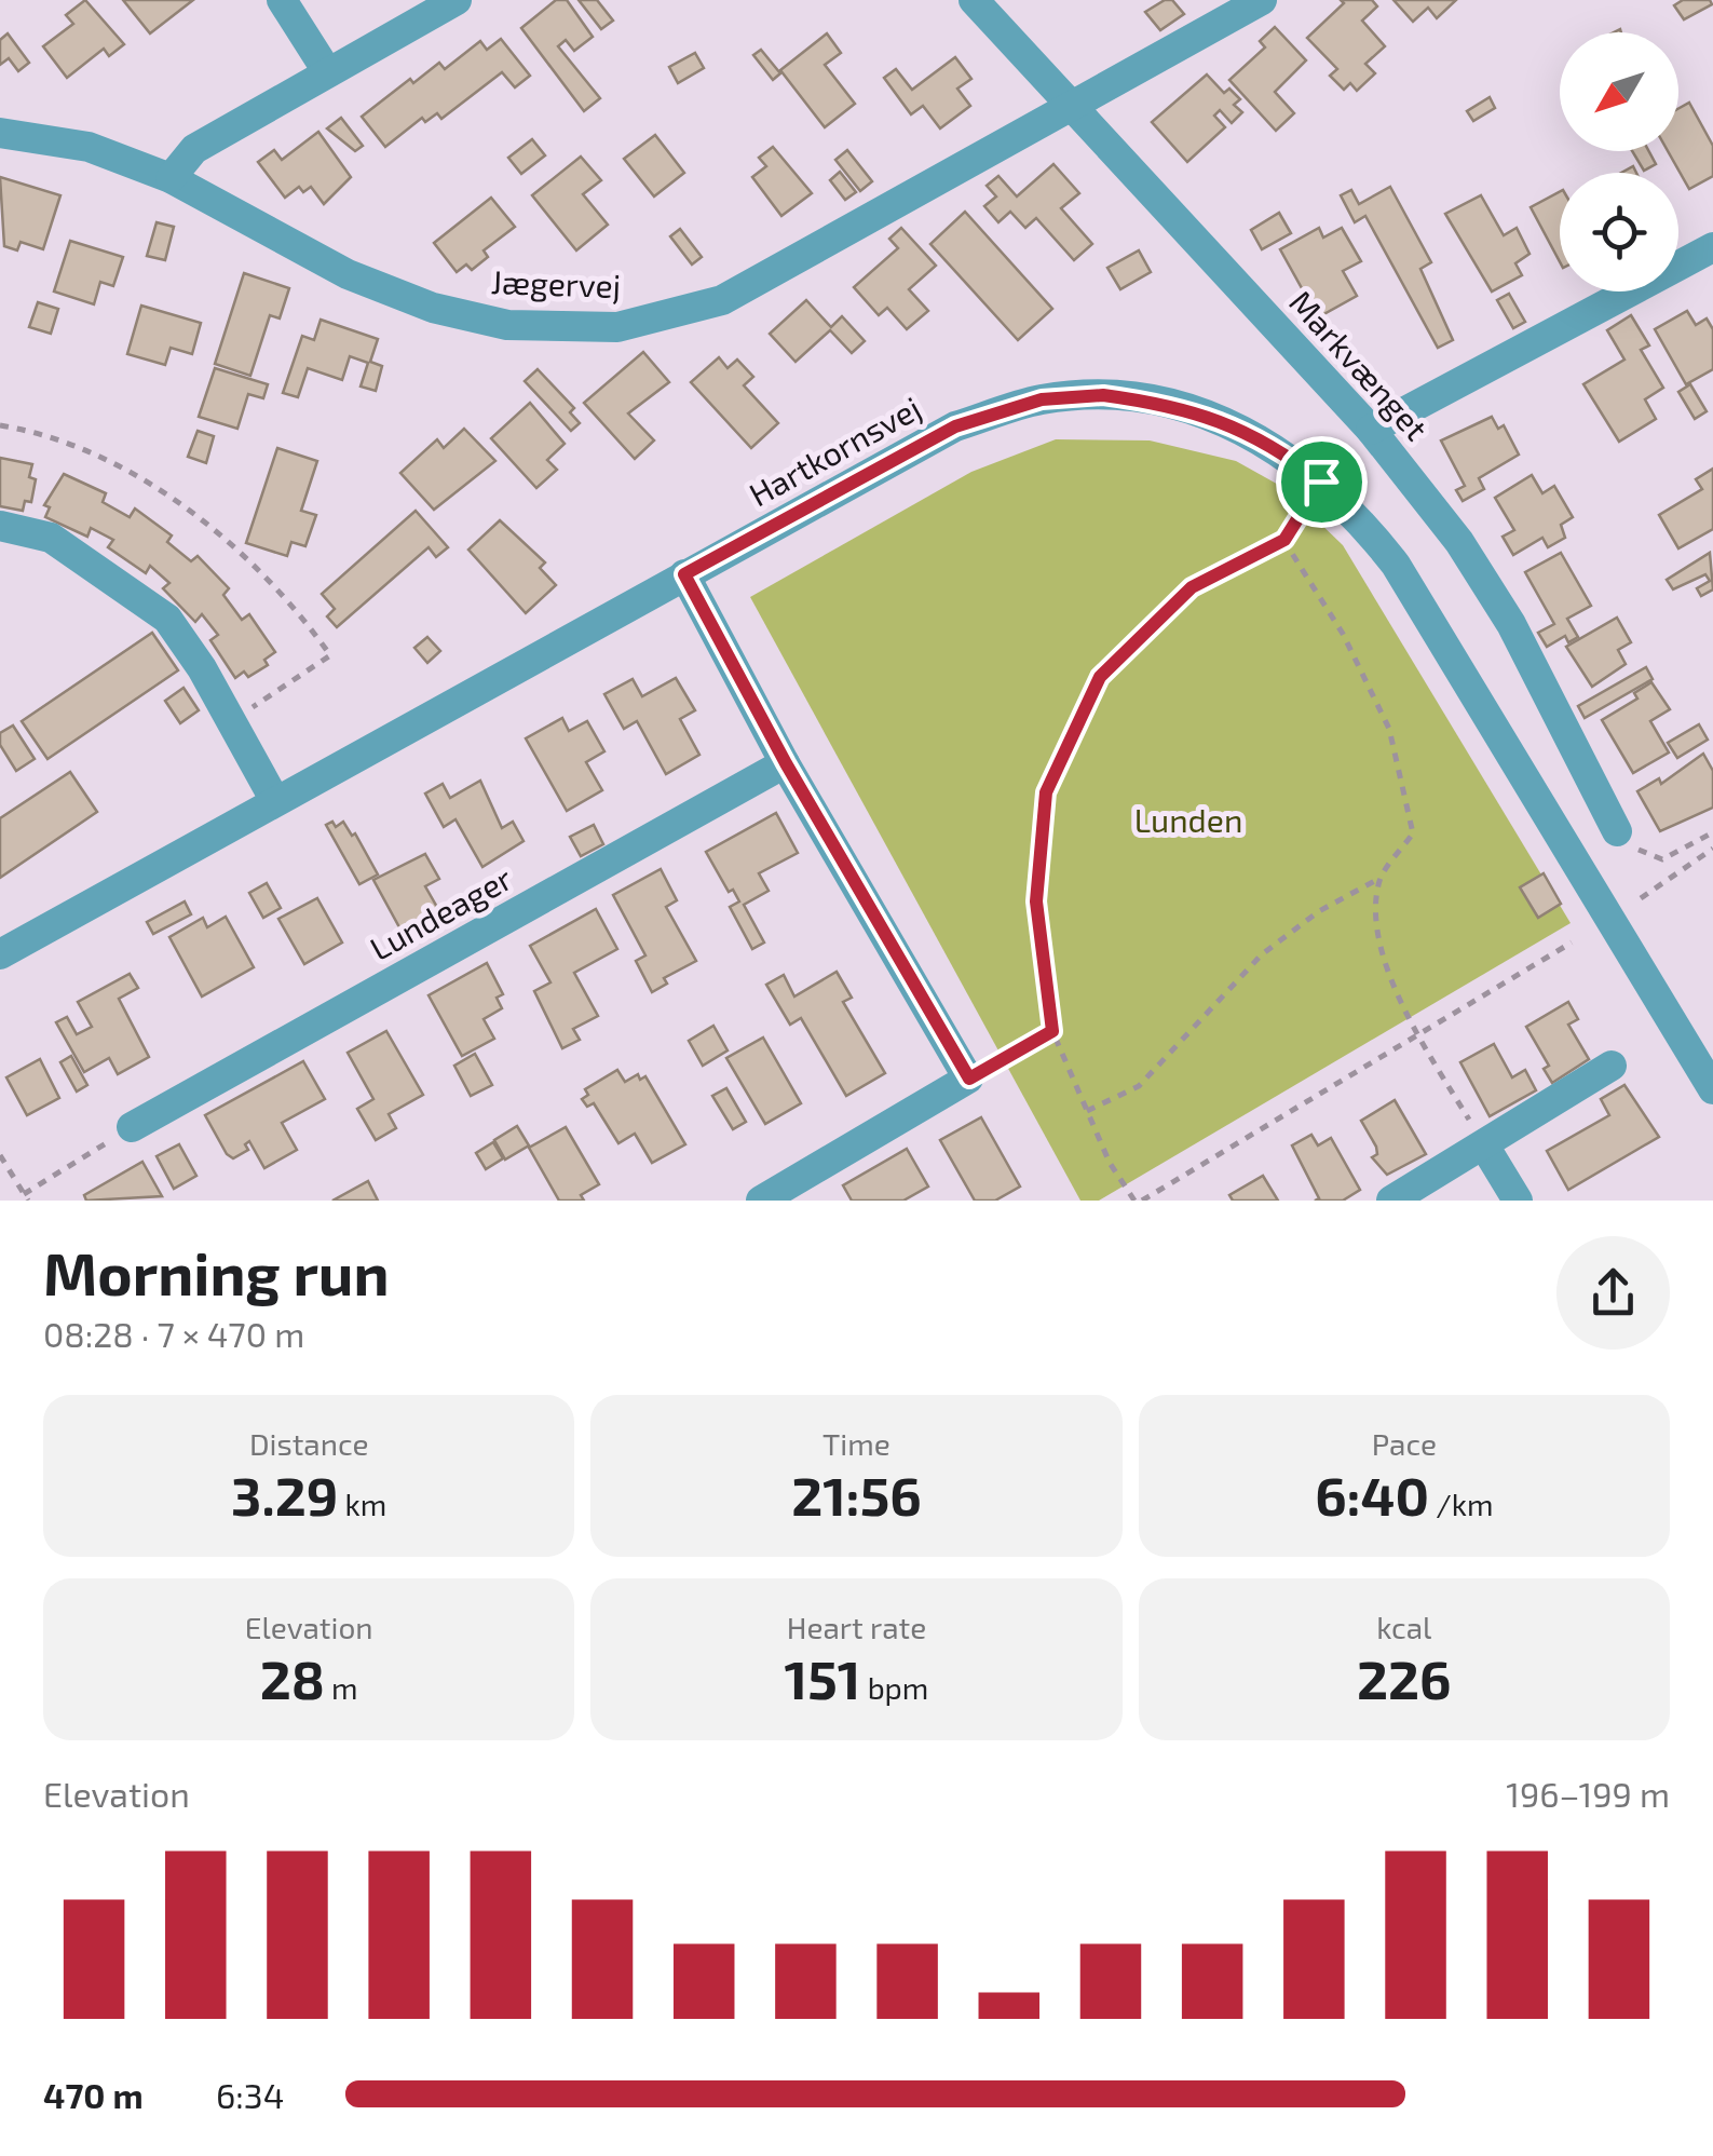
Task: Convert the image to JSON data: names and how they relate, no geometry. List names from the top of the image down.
{
  "streets": {
    "street": [
      "Jægervej",
      "Markvænget",
      "Hartkornsvej",
      "Lundeager"
    ]
  },
  "crossings": [
    ["Jægervej", "Markvænget"]
  ],
  "parks": ["Lunden"],
  "north": "bottom left",
  "page": {
    "heading": ["Morning run", "08:28 · 7 × 470 m"],
    "stats": [
      ["Distance", "3.29 km"],
      ["Time", "21:56"],
      ["Pace", "6:40 /km"],
      ["Elevation", "28 m"],
      ["Heart rate", "151 bpm"],
      ["kcal", "226"]
    ],
    "chart": ["Elevation", "196–199 m"],
    "list": [
      {
        "name": "470 m",
        "note": "6:34"
      }
    ]
  }
}
